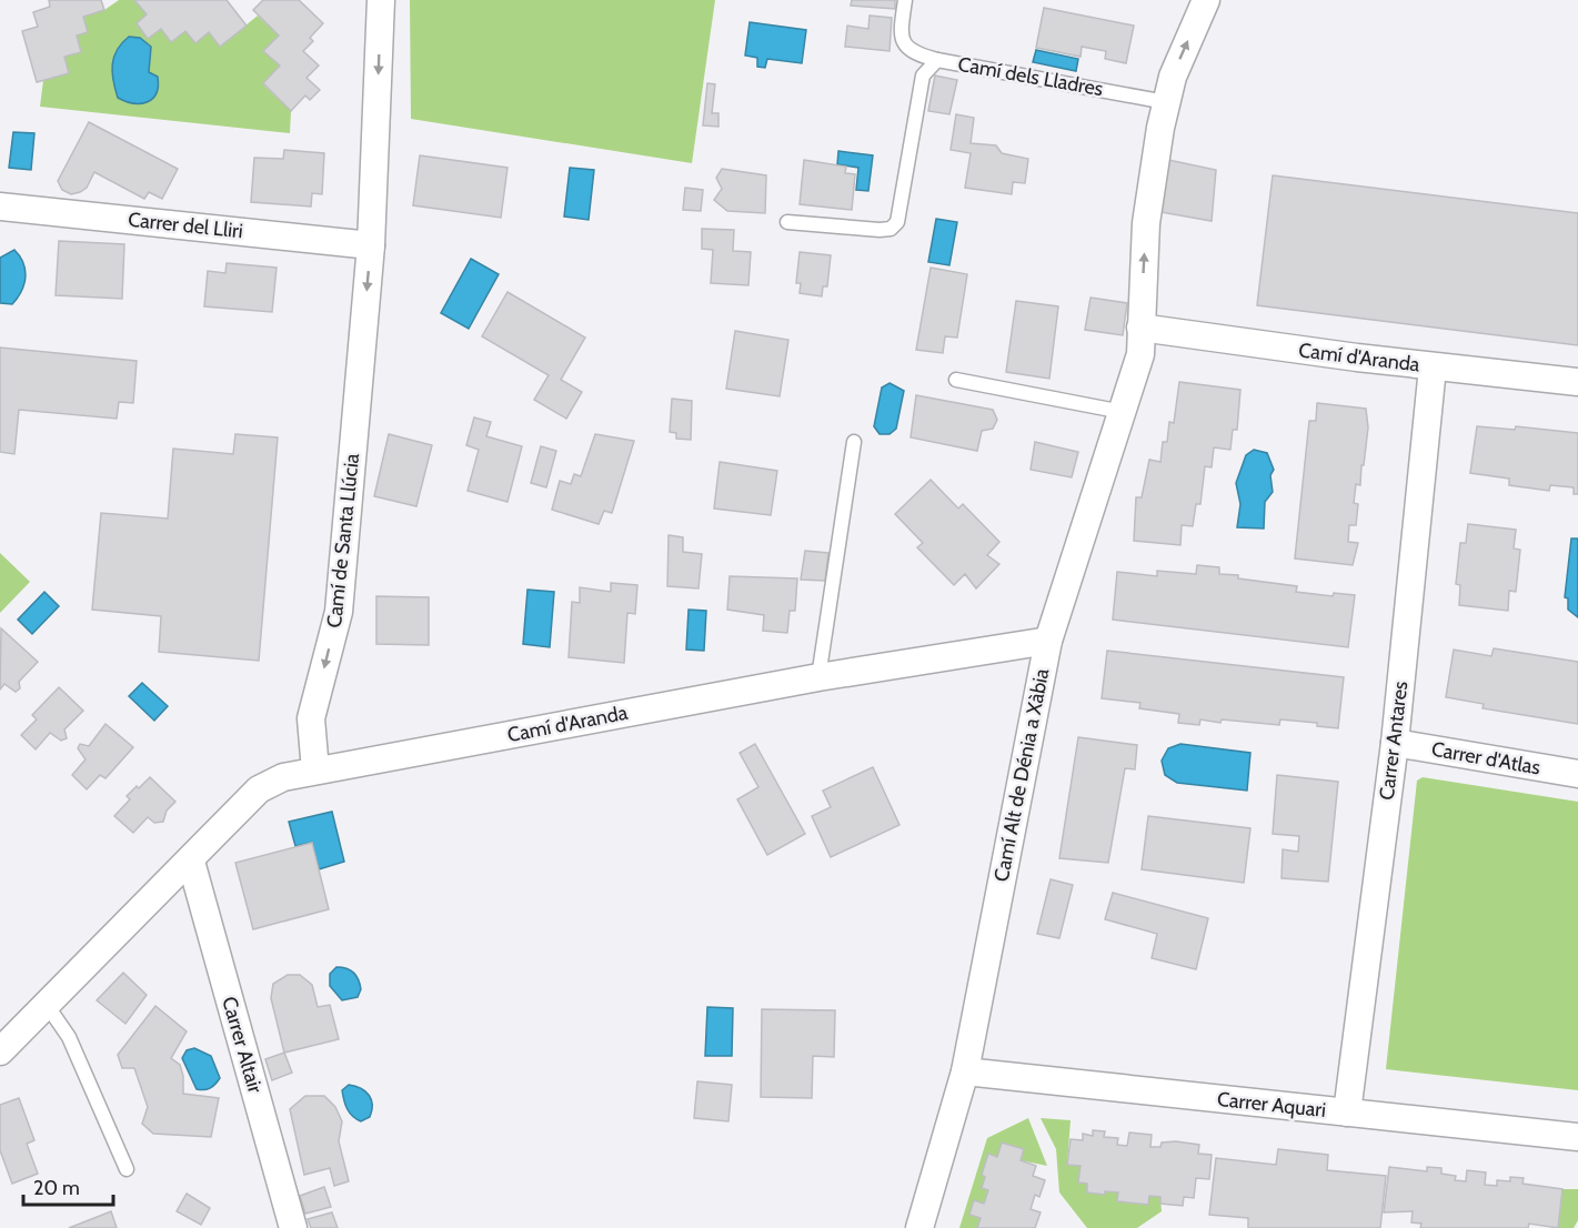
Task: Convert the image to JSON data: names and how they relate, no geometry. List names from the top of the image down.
{
  "streets": {
    "street": [
      "Carrer del Lliri",
      "Camí d'Aranda",
      "Camí de Santa Llúcia",
      "Carrer Antares",
      "Carrer d'Atlas",
      "Camí Alt de Dénia a Xàbia",
      "Carrer Altair",
      "Carrer Aquari"
    ],
    "lane": ["Camí dels Lladres"]
  },
  "crossings": [
    ["Carrer del Lliri", "Camí de Santa Llúcia"],
    ["Camí d'Aranda", "Camí de Santa Llúcia"],
    ["Camí d'Aranda", "Carrer Antares"],
    ["Camí d'Aranda", "Camí Alt de Dénia a Xàbia"],
    ["Carrer Antares", "Carrer d'Atlas"],
    ["Carrer Antares", "Carrer Aquari"],
    ["Camí Alt de Dénia a Xàbia", "Carrer Aquari"]
  ],
  "one_way": ["Camí de Santa Llúcia"],
  "scale_bar": "20 m"
}
